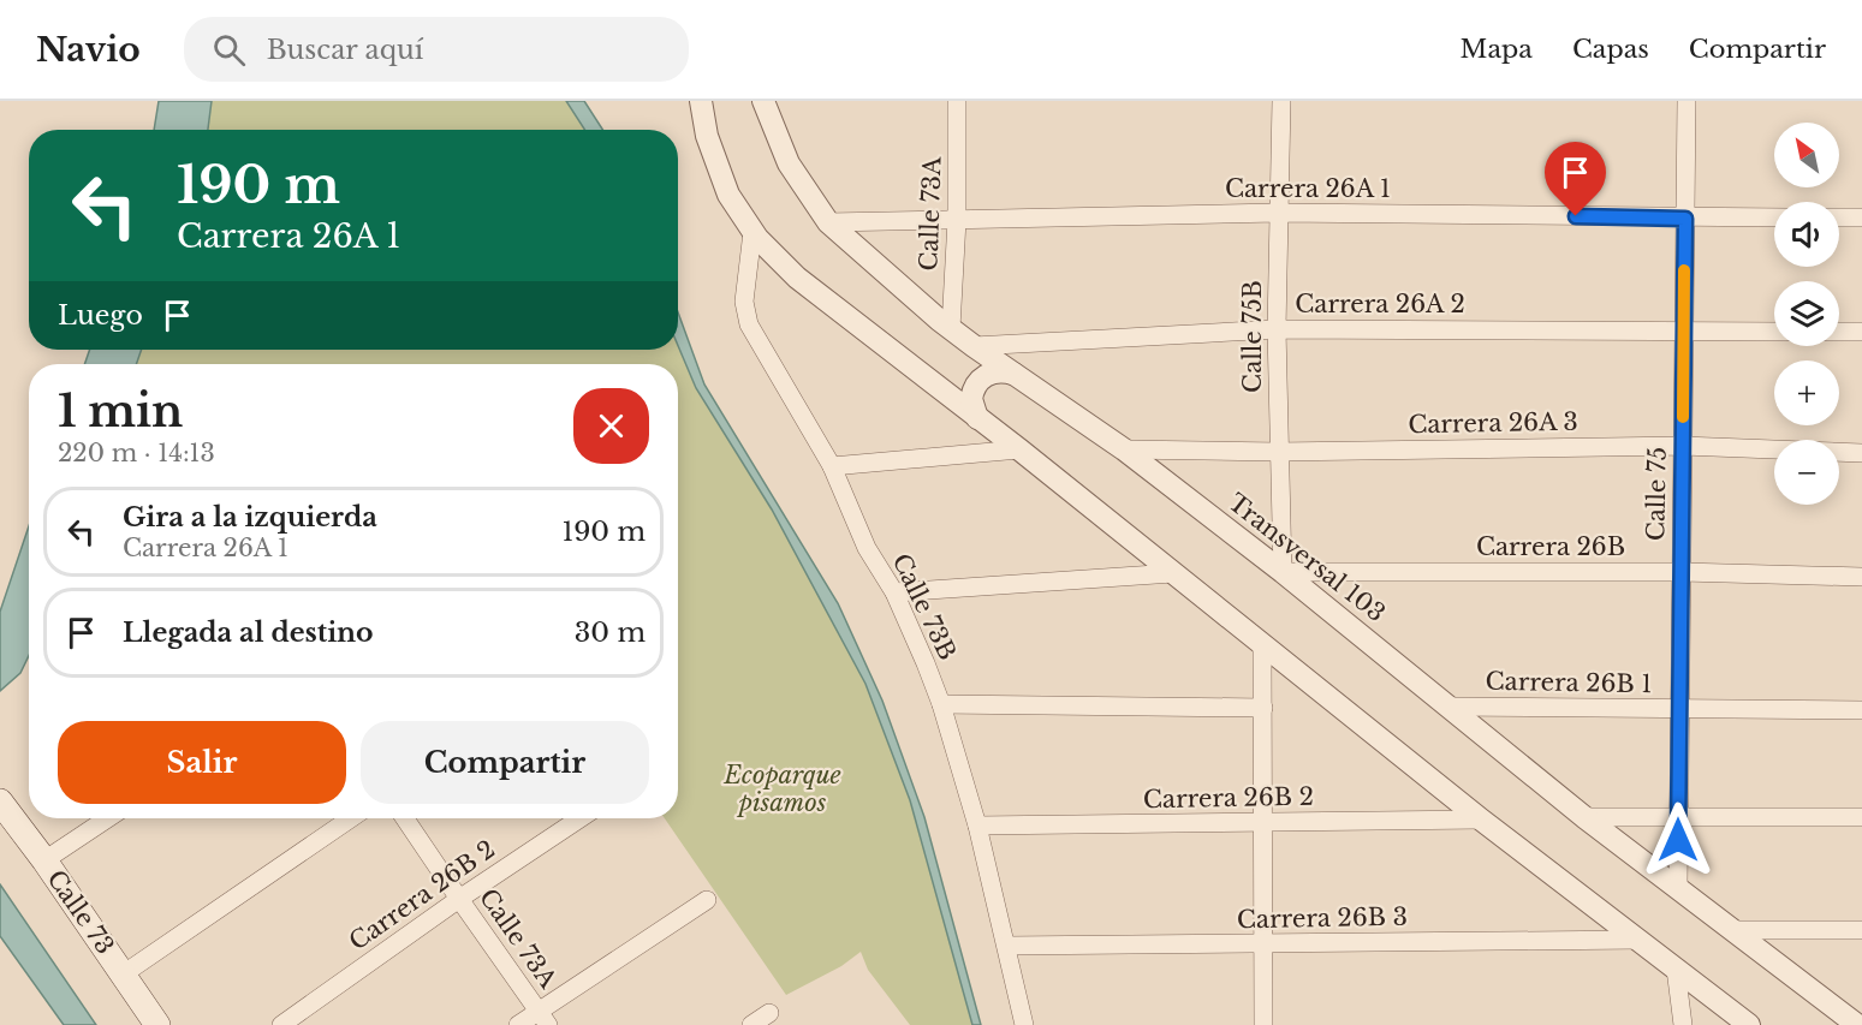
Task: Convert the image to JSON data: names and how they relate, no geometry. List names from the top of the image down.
{
  "streets": {
    "main road": ["Calle 73"],
    "street": [
      "Carrera 26A 1",
      "Calle 73A",
      "Carrera 26A 2",
      "Calle 75B",
      "Carrera 26A 3",
      "Calle 75",
      "Carrera 26B",
      "Transversal 103",
      "Calle 73B",
      "Carrera 26B 1",
      "Carrera 26B 2",
      "Carrera 26B 3"
    ]
  },
  "crossings": [
    ["Carrera 26A 1", "Calle 73A"],
    ["Carrera 26A 1", "Calle 75B"],
    ["Carrera 26A 1", "Calle 75"],
    ["Carrera 26A 1", "Transversal 103"],
    ["Calle 73A", "Transversal 103"],
    ["Calle 73A", "Carrera 26B 2"],
    ["Carrera 26A 2", "Calle 75B"],
    ["Carrera 26A 2", "Calle 75"],
    ["Carrera 26A 2", "Transversal 103"],
    ["Calle 75B", "Carrera 26A 3"],
    ["Calle 75B", "Carrera 26B"],
    ["Calle 75B", "Transversal 103"],
    ["Carrera 26A 3", "Calle 75"],
    ["Carrera 26A 3", "Transversal 103"],
    ["Calle 75", "Carrera 26B"],
    ["Calle 75", "Transversal 103"],
    ["Calle 75", "Carrera 26B 1"],
    ["Carrera 26B", "Transversal 103"],
    ["Transversal 103", "Carrera 26B 1"],
    ["Calle 73B", "Carrera 26B 2"],
    ["Calle 73B", "Carrera 26B 3"]
  ],
  "parks": ["Ecoparque pisamos"],
  "north": "top left",
  "page": {
    "header": "Navio",
    "search": "Buscar aquí",
    "nav": ["Mapa", "Capas", "Compartir"],
    "map_buttons": ["+", "−"],
    "turn": ["190 m", "Carrera 26A 1"],
    "then": "Luego",
    "heading": ["1 min", "220 m · 14:13"],
    "list": [
      {
        "name": "Gira a la izquierda",
        "note": "Carrera 26A 1",
        "value": "190 m"
      },
      {
        "name": "Llegada al destino",
        "value": "30 m"
      }
    ],
    "buttons": ["Salir", "Compartir"]
  }
}
